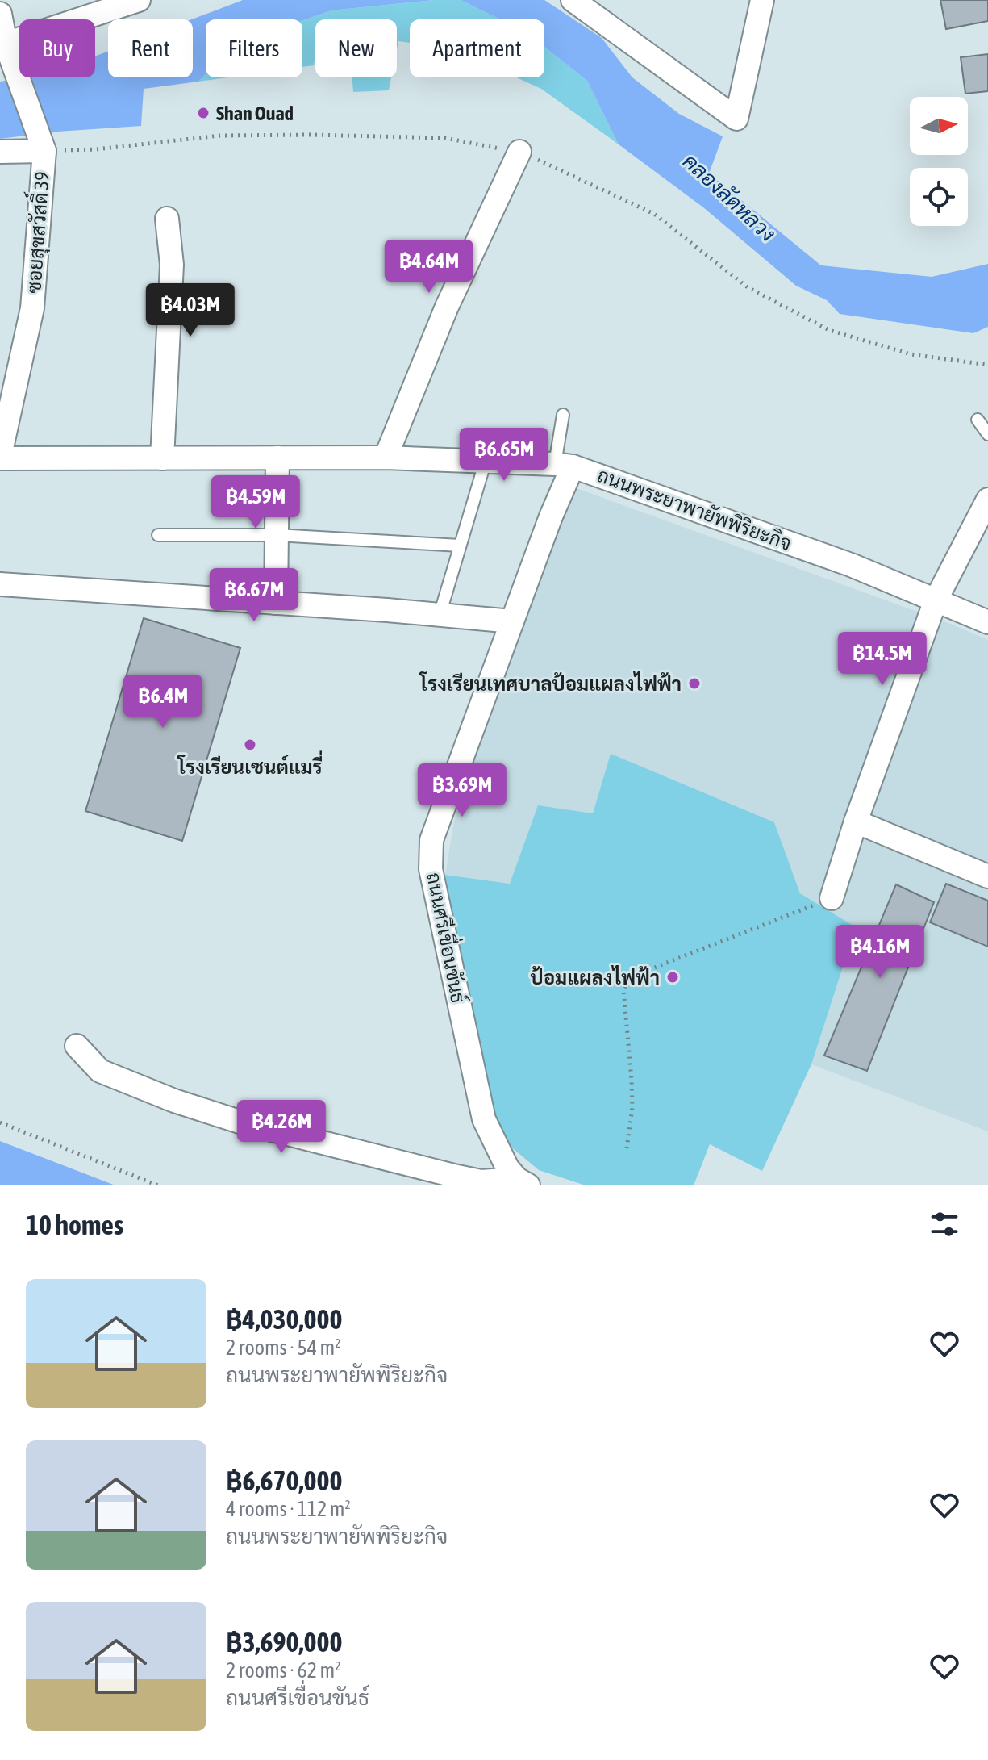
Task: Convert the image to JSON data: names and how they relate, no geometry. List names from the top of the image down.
{
  "streets": {
    "street": ["ซอยสุขสวัสดิ์ 39", "ถนนพระยาพายัพพิริยะกิจ", "ถนนศรีเขื่อนขันธ์"]
  },
  "crossings": [
    ["ซอยสุขสวัสดิ์ 39", "ถนนพระยาพายัพพิริยะกิจ"],
    ["ถนนพระยาพายัพพิริยะกิจ", "ถนนศรีเขื่อนขันธ์"]
  ],
  "water": ["คลองลัดหลวง"],
  "places": [
    "Shan Ouad",
    "โรงเรียนเทศบาลป้อมแผลงไฟฟ้า",
    "โรงเรียนเซนต์แมรี่",
    "ป้อมแผลงไฟฟ้า"
  ],
  "north": "right",
  "page": {
    "chip": [
      "Buy",
      "Rent",
      "Filters",
      "New",
      "Apartment"
    ],
    "price": [
      "฿4.64M",
      "฿4.03M",
      "฿6.65M",
      "฿4.59M",
      "฿6.67M",
      "฿14.5M",
      "฿6.4M",
      "฿3.69M",
      "฿4.16M",
      "฿4.26M"
    ],
    "heading": "10 homes",
    "list": [
      {
        "name": "฿4,030,000",
        "note": "2 rooms · 54 m² · ถนนพระยาพายัพพิริยะกิจ"
      },
      {
        "name": "฿6,670,000",
        "note": "4 rooms · 112 m² · ถนนพระยาพายัพพิริยะกิจ"
      },
      {
        "name": "฿3,690,000",
        "note": "2 rooms · 62 m² · ถนนศรีเขื่อนขันธ์"
      }
    ]
  }
}
